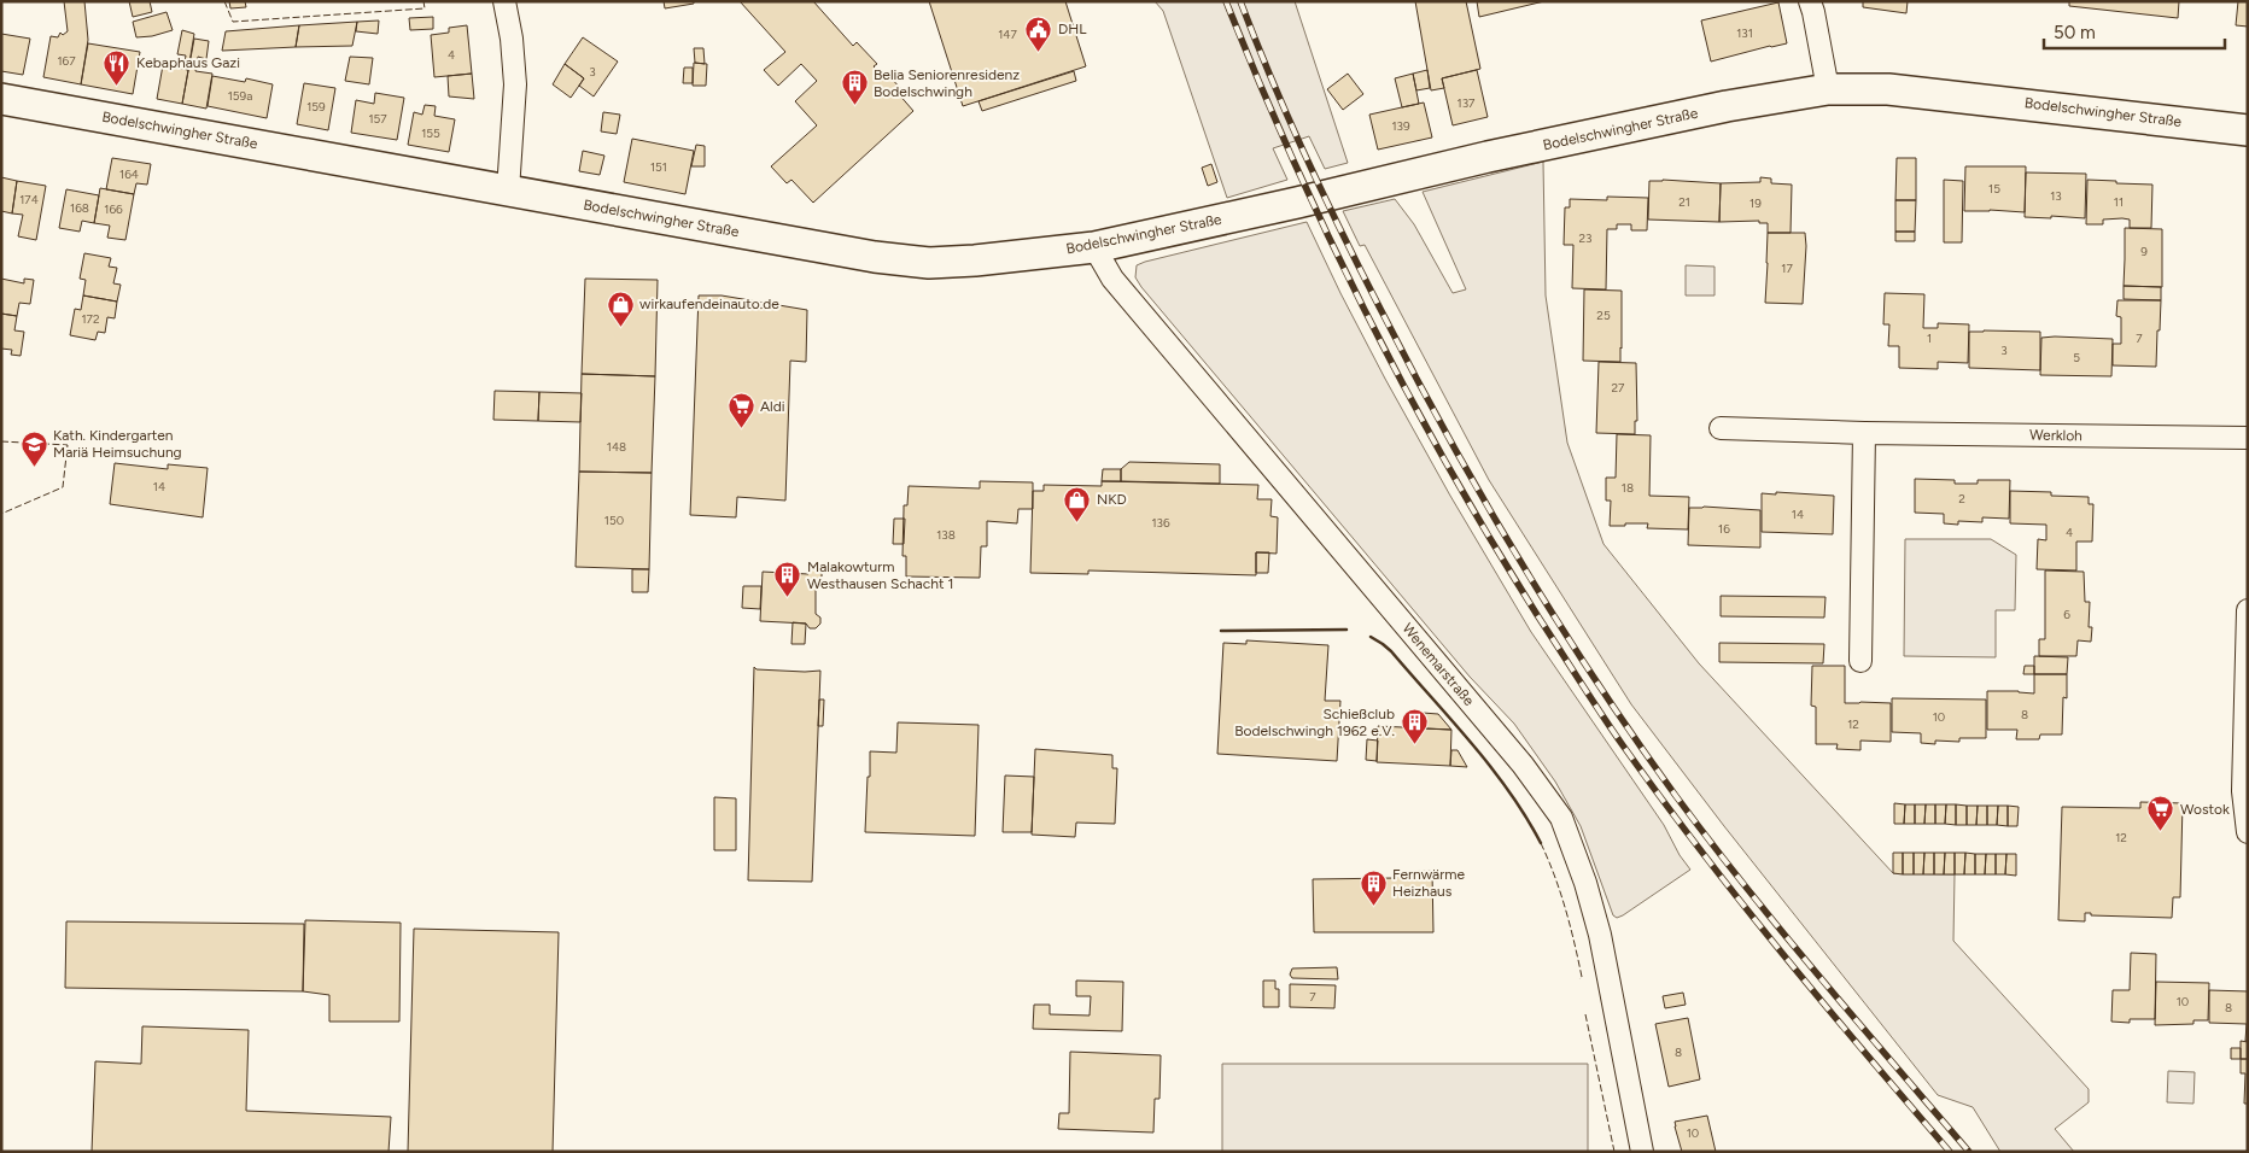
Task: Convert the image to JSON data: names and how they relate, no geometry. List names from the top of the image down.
{
  "streets": {
    "street": ["Bodelschwingher Straße", "Werkloh", "Wenemarstraße"]
  },
  "crossings": [
    ["Bodelschwingher Straße", "Wenemarstraße"]
  ],
  "places": {
    "public building": ["DHL"],
    "restaurant": ["Kebaphaus Gazi"],
    "building": [
      "Belia Seniorenresidenz Bodelschwingh",
      "Malakowturm Westhausen Schacht 1",
      "Schießclub Bodelschwingh 1962 e.V.",
      "Fernwärme Heizhaus"
    ],
    "shop": ["wirkaufendeinauto.de", "NKD"],
    "supermarket": ["Aldi", "Wostok"],
    "school or university": ["Kath. Kindergarten Mariä Heimsuchung"]
  },
  "house_numbers": [
    "131",
    "147",
    "4",
    "167",
    "3",
    "159a",
    "137",
    "159",
    "157",
    "139",
    "155",
    "151",
    "164",
    "15",
    "13",
    "174",
    "21",
    "11",
    "19",
    "168",
    "166",
    "23",
    "9",
    "17",
    "25",
    "172",
    "1",
    "7",
    "3",
    "5",
    "27",
    "148",
    "14",
    "18",
    "2",
    "14",
    "150",
    "136",
    "16",
    "4",
    "138",
    "6",
    "8",
    "10",
    "12",
    "12",
    "7",
    "10",
    "8",
    "8",
    "10"
  ],
  "scale_bar": "50 m"
}
